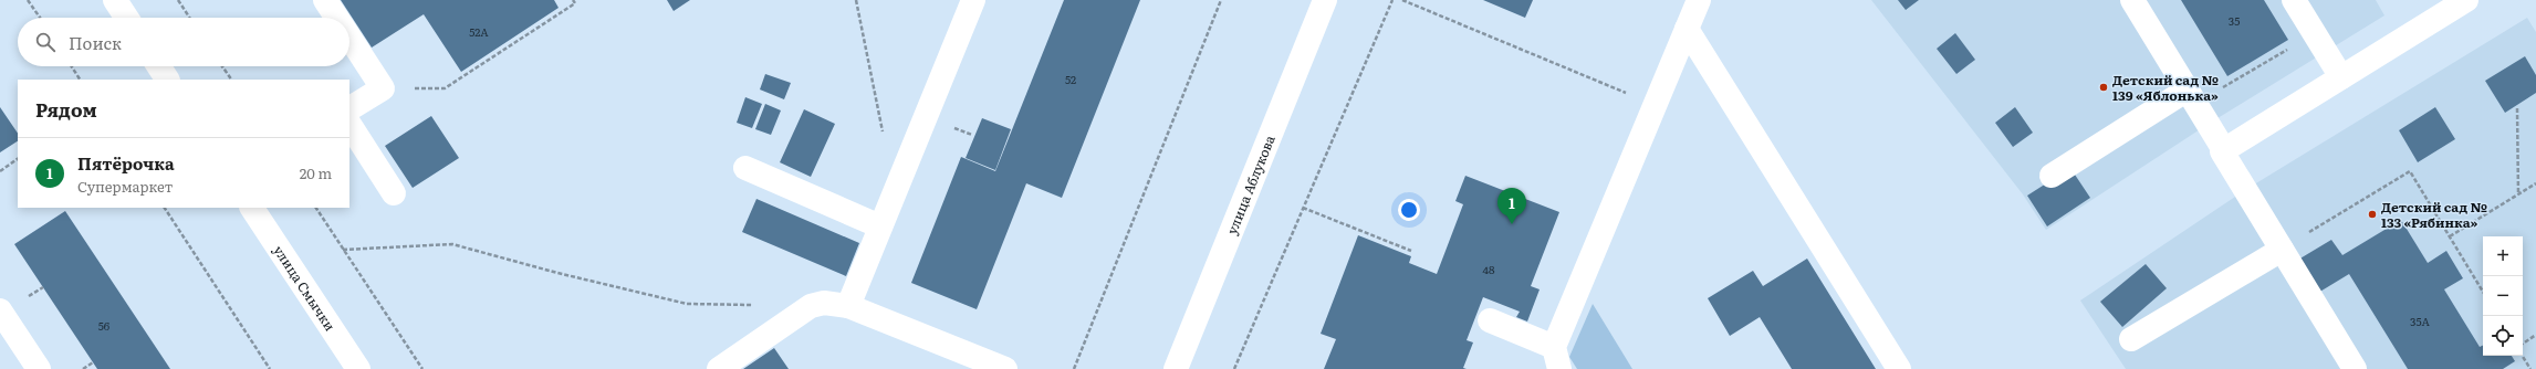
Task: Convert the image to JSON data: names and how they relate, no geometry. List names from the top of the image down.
{
  "streets": {
    "street": ["улица Аблукова", "улица Смычки"]
  },
  "places": ["Детский сад № 139 «Яблонька»", "Детский сад № 133 «Рябинка»"],
  "house_numbers": [
    "35",
    "52А",
    "52",
    "48",
    "35А",
    "56"
  ],
  "page": {
    "search": "Поиск",
    "heading": "Рядом",
    "list": [
      {
        "mark": "1",
        "name": "Пятёрочка",
        "note": "Супермаркет",
        "value": "20 m"
      }
    ],
    "pins": "1",
    "map_buttons": ["+", "−"]
  }
}
